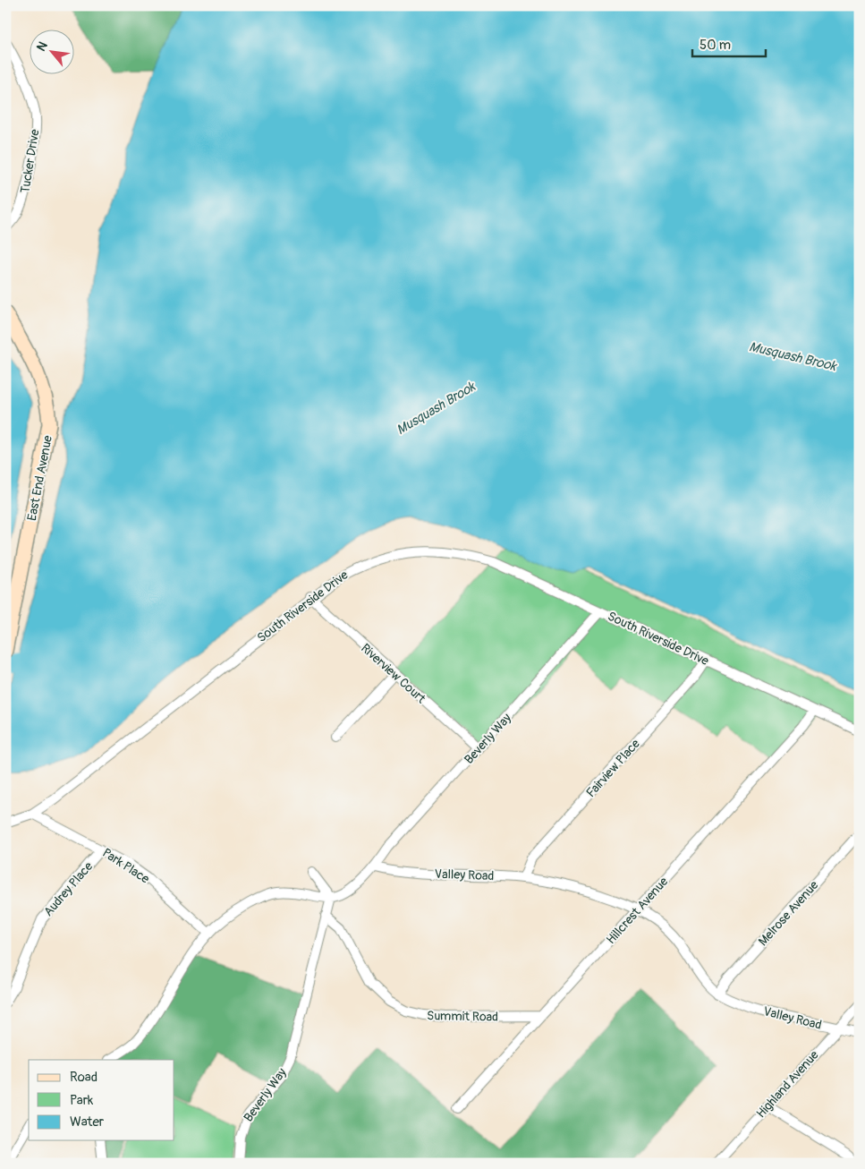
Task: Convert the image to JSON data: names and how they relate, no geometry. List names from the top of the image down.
{
  "streets": {
    "street": [
      "Tucker Drive",
      "East End Avenue",
      "South Riverside Drive",
      "Riverview Court",
      "Beverly Way",
      "Fairview Place",
      "Park Place",
      "Valley Road",
      "Audrey Place",
      "Hillcrest Avenue",
      "Melrose Avenue",
      "Summit Road",
      "Highland Avenue"
    ]
  },
  "crossings": [
    ["South Riverside Drive", "Riverview Court"],
    ["South Riverside Drive", "Beverly Way"],
    ["South Riverside Drive", "Fairview Place"],
    ["South Riverside Drive", "Park Place"],
    ["South Riverside Drive", "Hillcrest Avenue"],
    ["Riverview Court", "Beverly Way"],
    ["Beverly Way", "Valley Road"],
    ["Beverly Way", "Summit Road"],
    ["Fairview Place", "Valley Road"],
    ["Park Place", "Audrey Place"],
    ["Valley Road", "Hillcrest Avenue"],
    ["Valley Road", "Melrose Avenue"],
    ["Valley Road", "Highland Avenue"],
    ["Hillcrest Avenue", "Summit Road"]
  ],
  "water": ["Musquash Brook"],
  "legend": ["Road", "Park", "Water"],
  "scale_bar": "50 m",
  "north": "top left"
}
